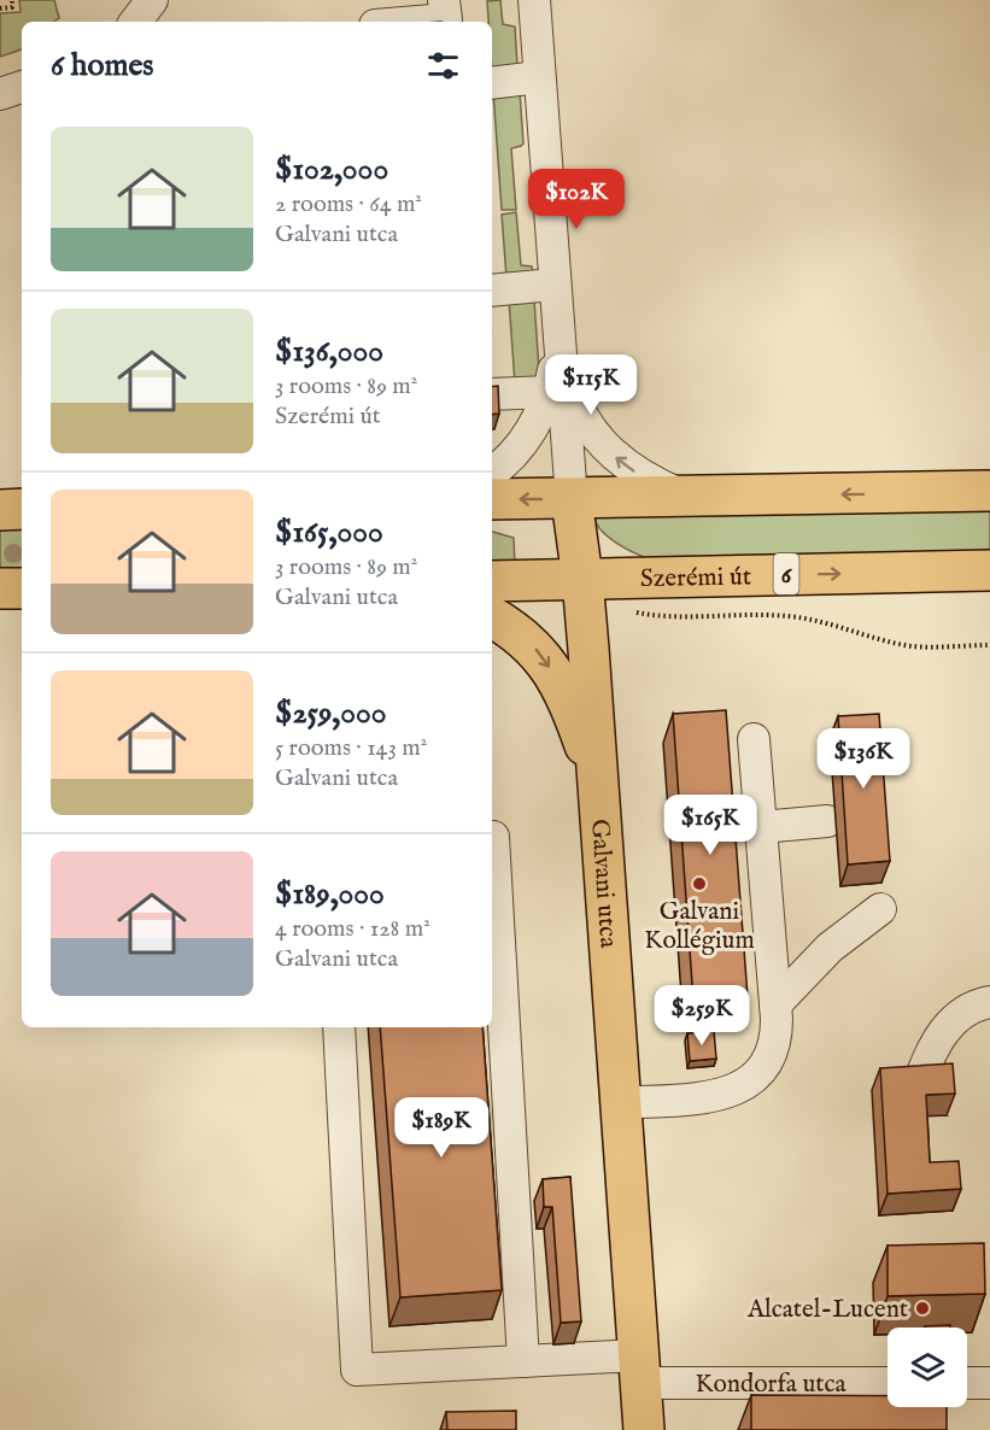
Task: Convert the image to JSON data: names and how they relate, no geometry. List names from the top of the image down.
{
  "streets": {
    "main road": ["6", "Szerémi út", "Galvani utca"],
    "street": ["Kondorfa utca"]
  },
  "crossings": [
    ["Szerémi út", "Galvani utca"],
    ["Galvani utca", "Kondorfa utca"]
  ],
  "places": ["Galvani Kollégium", "Alcatel-Lucent"],
  "page": {
    "heading": "6 homes",
    "list": [
      {
        "name": "$102,000",
        "note": "2 rooms · 64 m² · Galvani utca"
      },
      {
        "name": "$136,000",
        "note": "3 rooms · 89 m² · Szerémi út"
      },
      {
        "name": "$165,000",
        "note": "3 rooms · 89 m² · Galvani utca"
      },
      {
        "name": "$259,000",
        "note": "5 rooms · 143 m² · Galvani utca"
      },
      {
        "name": "$189,000",
        "note": "4 rooms · 128 m² · Galvani utca"
      }
    ],
    "price": [
      "$102K",
      "$115K",
      "$136K",
      "$165K",
      "$259K",
      "$189K"
    ]
  }
}
